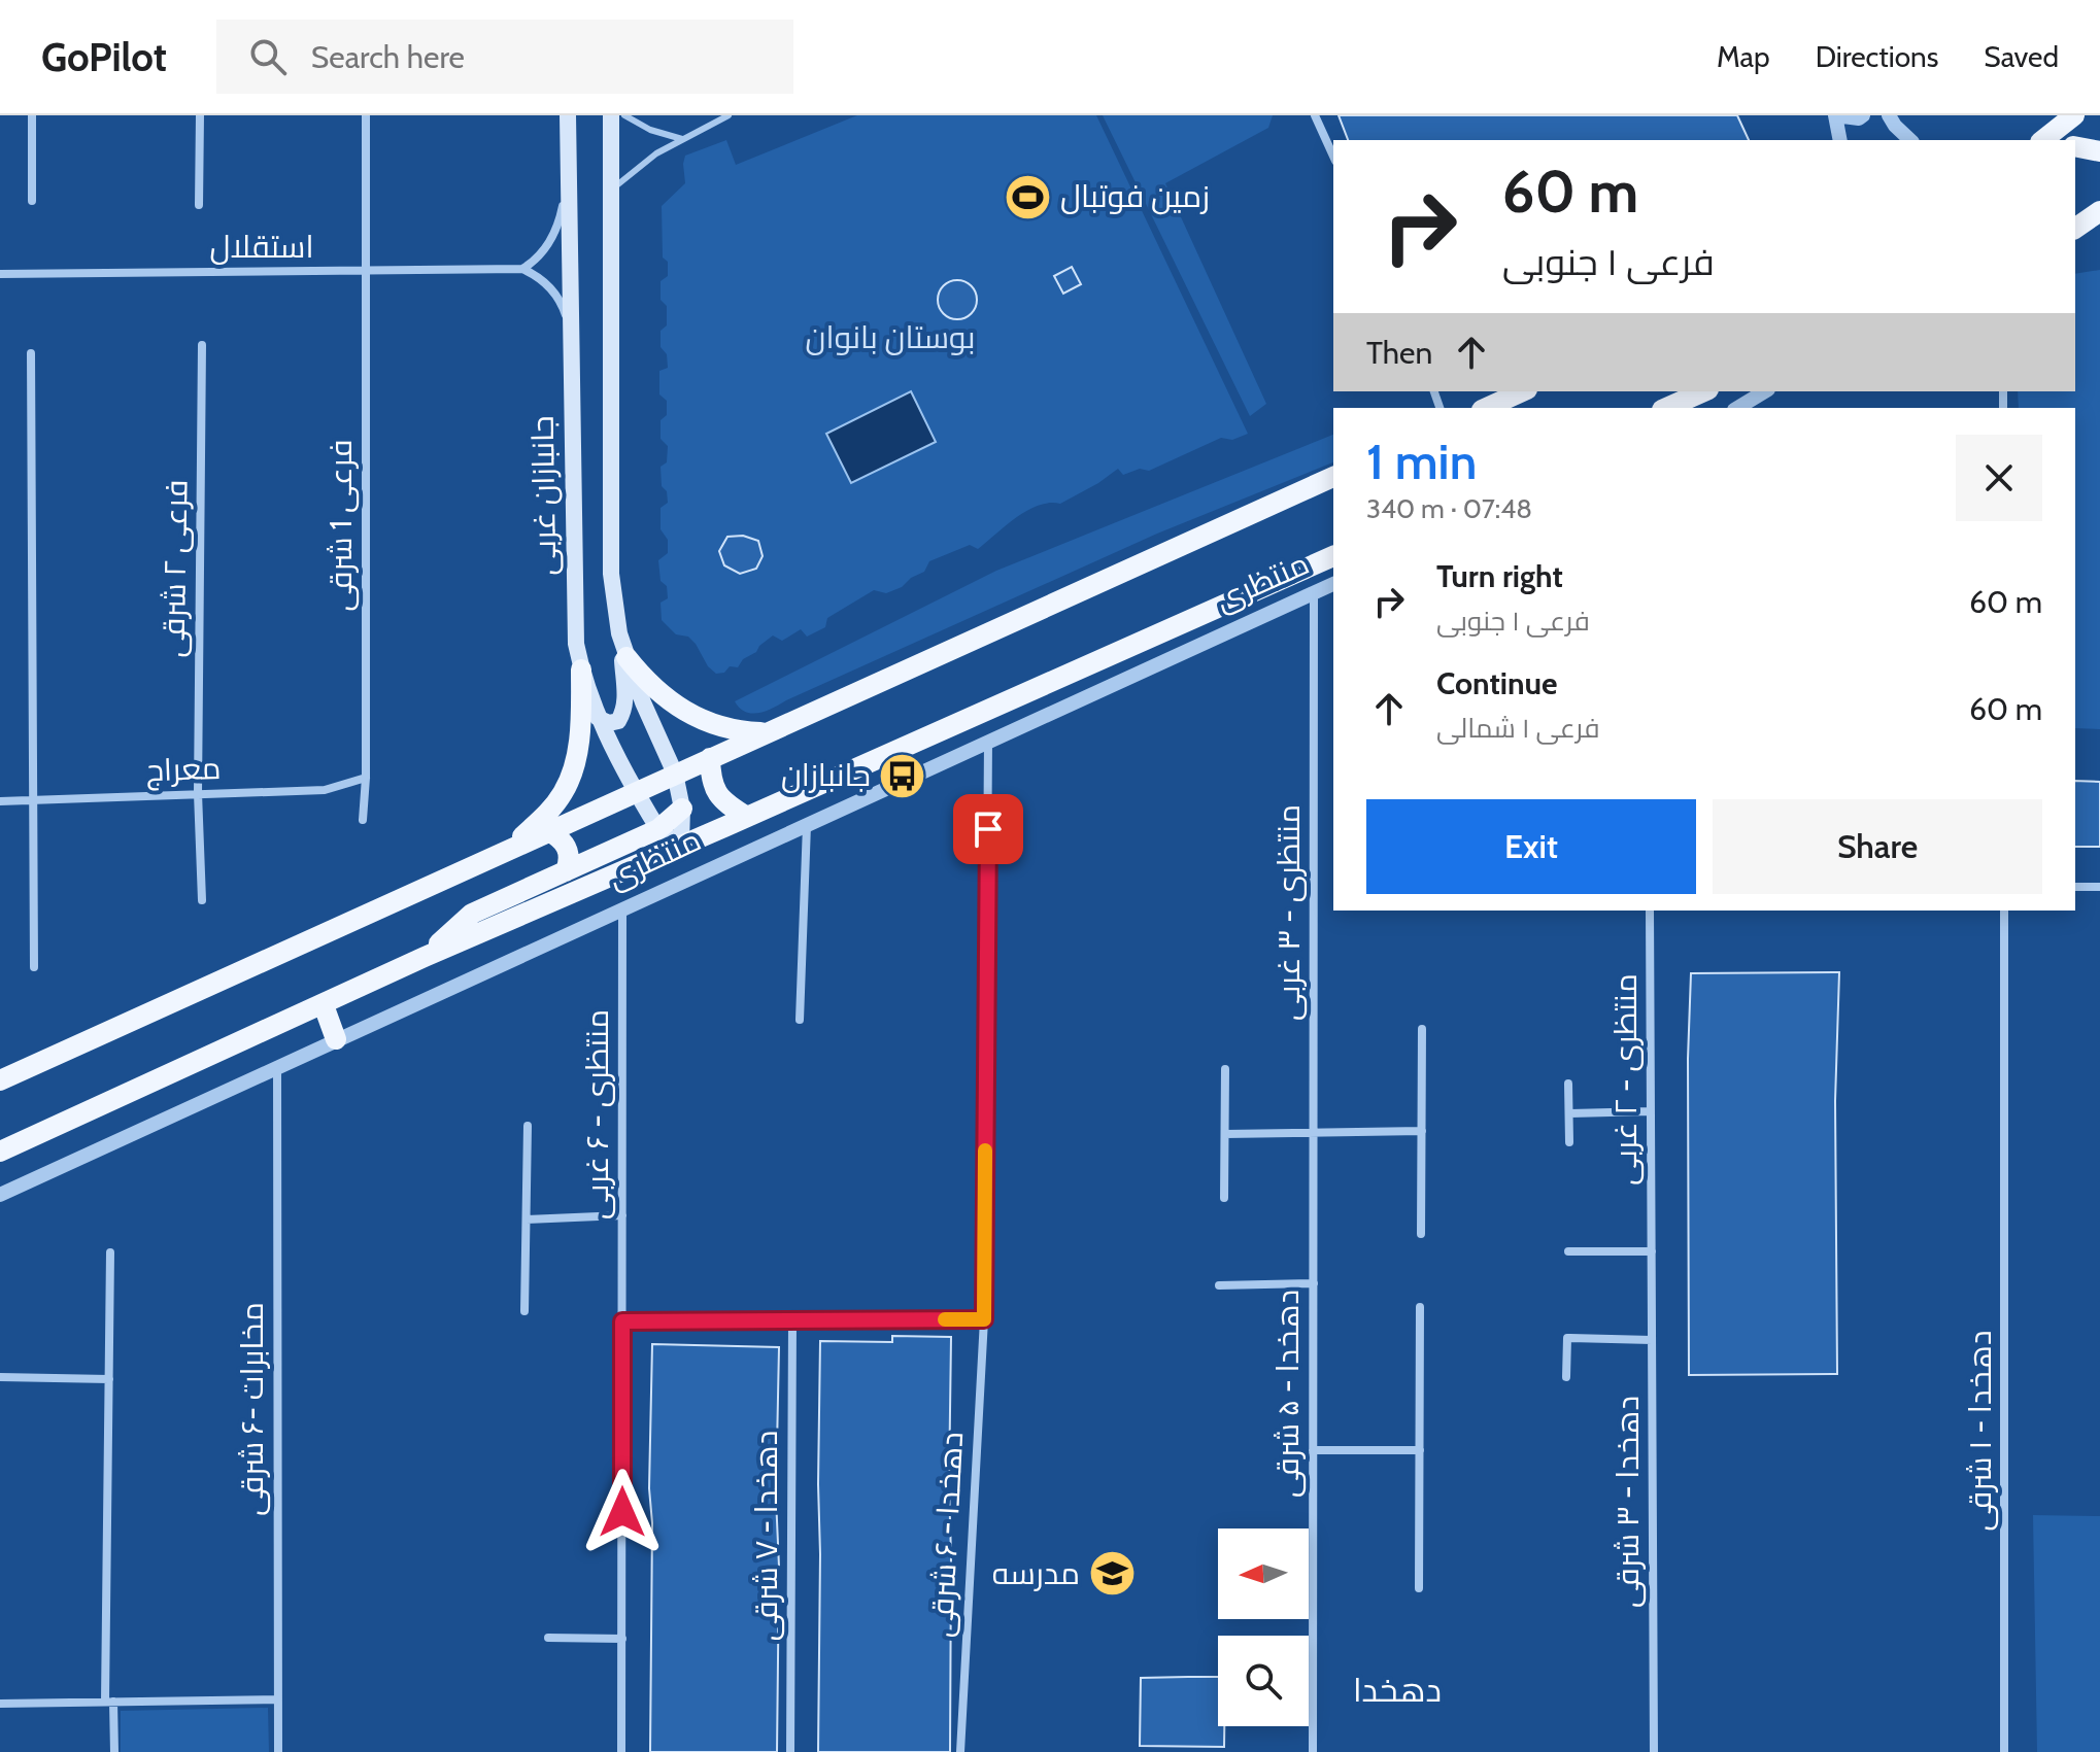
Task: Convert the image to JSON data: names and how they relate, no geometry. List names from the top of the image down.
{
  "streets": {
    "main road": ["جانبازان غربی", "منتظری"],
    "street": [
      "استقلال",
      "فرعی 1 شرقی",
      "فرعی ۲ شرقی",
      "معراج",
      "منتظری - ۳ غربی",
      "منتظری - ۲ غربی",
      "منتظری - ۶ غربی",
      "دهخدا - ۵ شرقی",
      "مخابرات -۶ شرقی",
      "دهخدا - ۱ شرقی",
      "دهخدا - ۳ شرقی",
      "دهخدا - ۶ شرقی",
      "دهخدا - ۷ شرقی"
    ]
  },
  "crossings": [
    ["استقلال", "فرعی 1 شرقی"],
    ["جانبازان غربی", "منتظری"],
    ["فرعی 1 شرقی", "معراج"],
    ["فرعی ۲ شرقی", "معراج"],
    ["منتظری", "منتظری - ۳ غربی"],
    ["منتظری", "منتظری - ۶ غربی"],
    ["منتظری", "مخابرات -۶ شرقی"],
    ["منتظری", "دهخدا - ۶ شرقی"],
    ["منتظری - ۳ غربی", "دهخدا - ۵ شرقی"],
    ["منتظری - ۲ غربی", "دهخدا - ۳ شرقی"]
  ],
  "districts": ["دهخدا"],
  "parks": ["بوستان بانوان"],
  "places": {
    "sports": ["زمین فوتبال"],
    "bus stop": ["جانبازان"],
    "school or university": ["مدرسه"]
  },
  "north": "left",
  "page": {
    "header": "GoPilot",
    "search": "Search here",
    "nav": ["Map", "Directions", "Saved"],
    "turn": ["60 m", "فرعی ۱ جنوبی"],
    "then": "Then",
    "heading": ["1 min", "340 m · 07:48"],
    "list": [
      {
        "name": "Turn right",
        "note": "فرعی ۱ جنوبی",
        "value": "60 m"
      },
      {
        "name": "Continue",
        "note": "فرعی ۱ شمالی",
        "value": "60 m"
      }
    ],
    "buttons": ["Exit", "Share"]
  }
}
